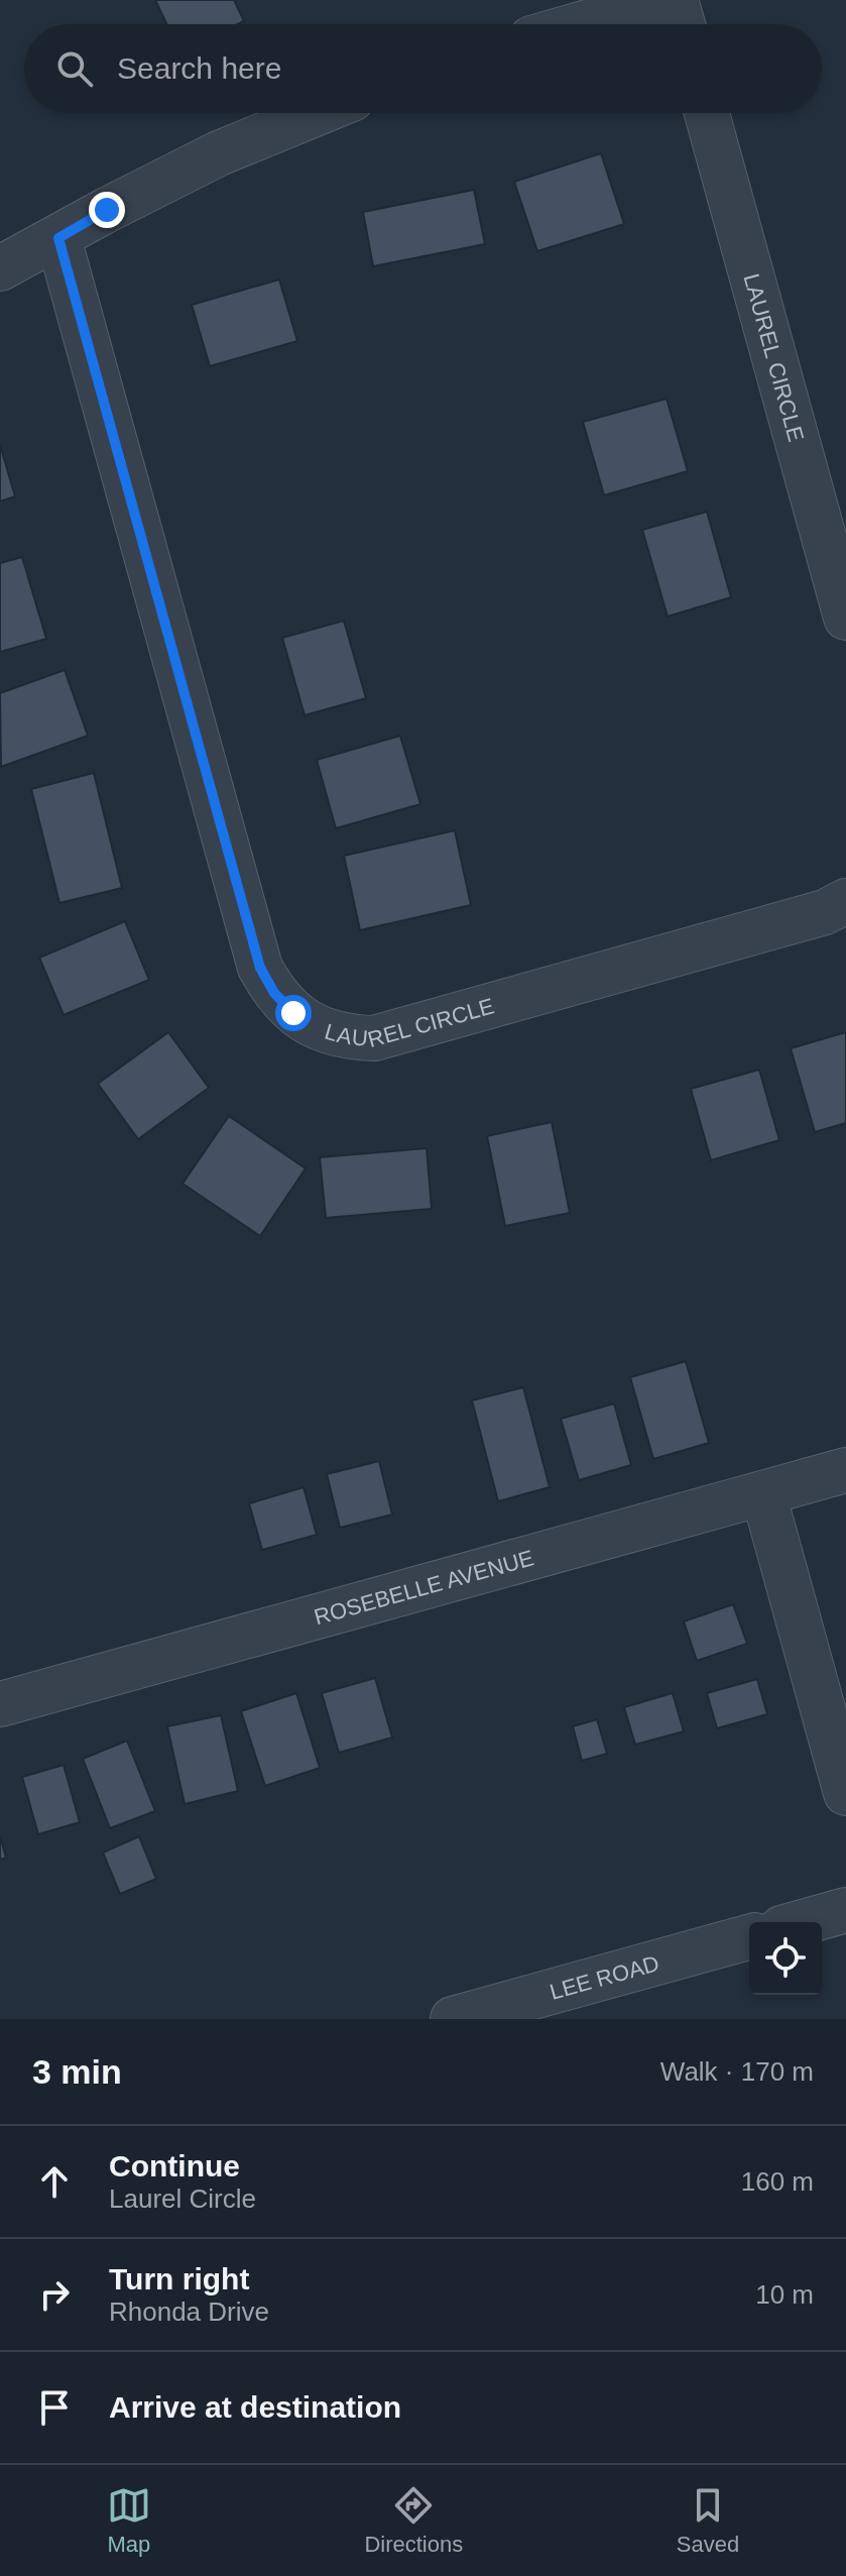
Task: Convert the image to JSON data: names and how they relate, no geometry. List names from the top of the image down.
{
  "streets": {
    "street": ["LAUREL CIRCLE", "ROSEBELLE AVENUE", "LEE ROAD"]
  },
  "page": {
    "search": "Search here",
    "heading": ["3 min", "Walk · 170 m"],
    "list": [
      ["Continue", "Laurel Circle", "160 m"],
      ["Turn right", "Rhonda Drive", "10 m"],
      "Arrive at destination"
    ],
    "nav": ["Map", "Directions", "Saved"]
  }
}
